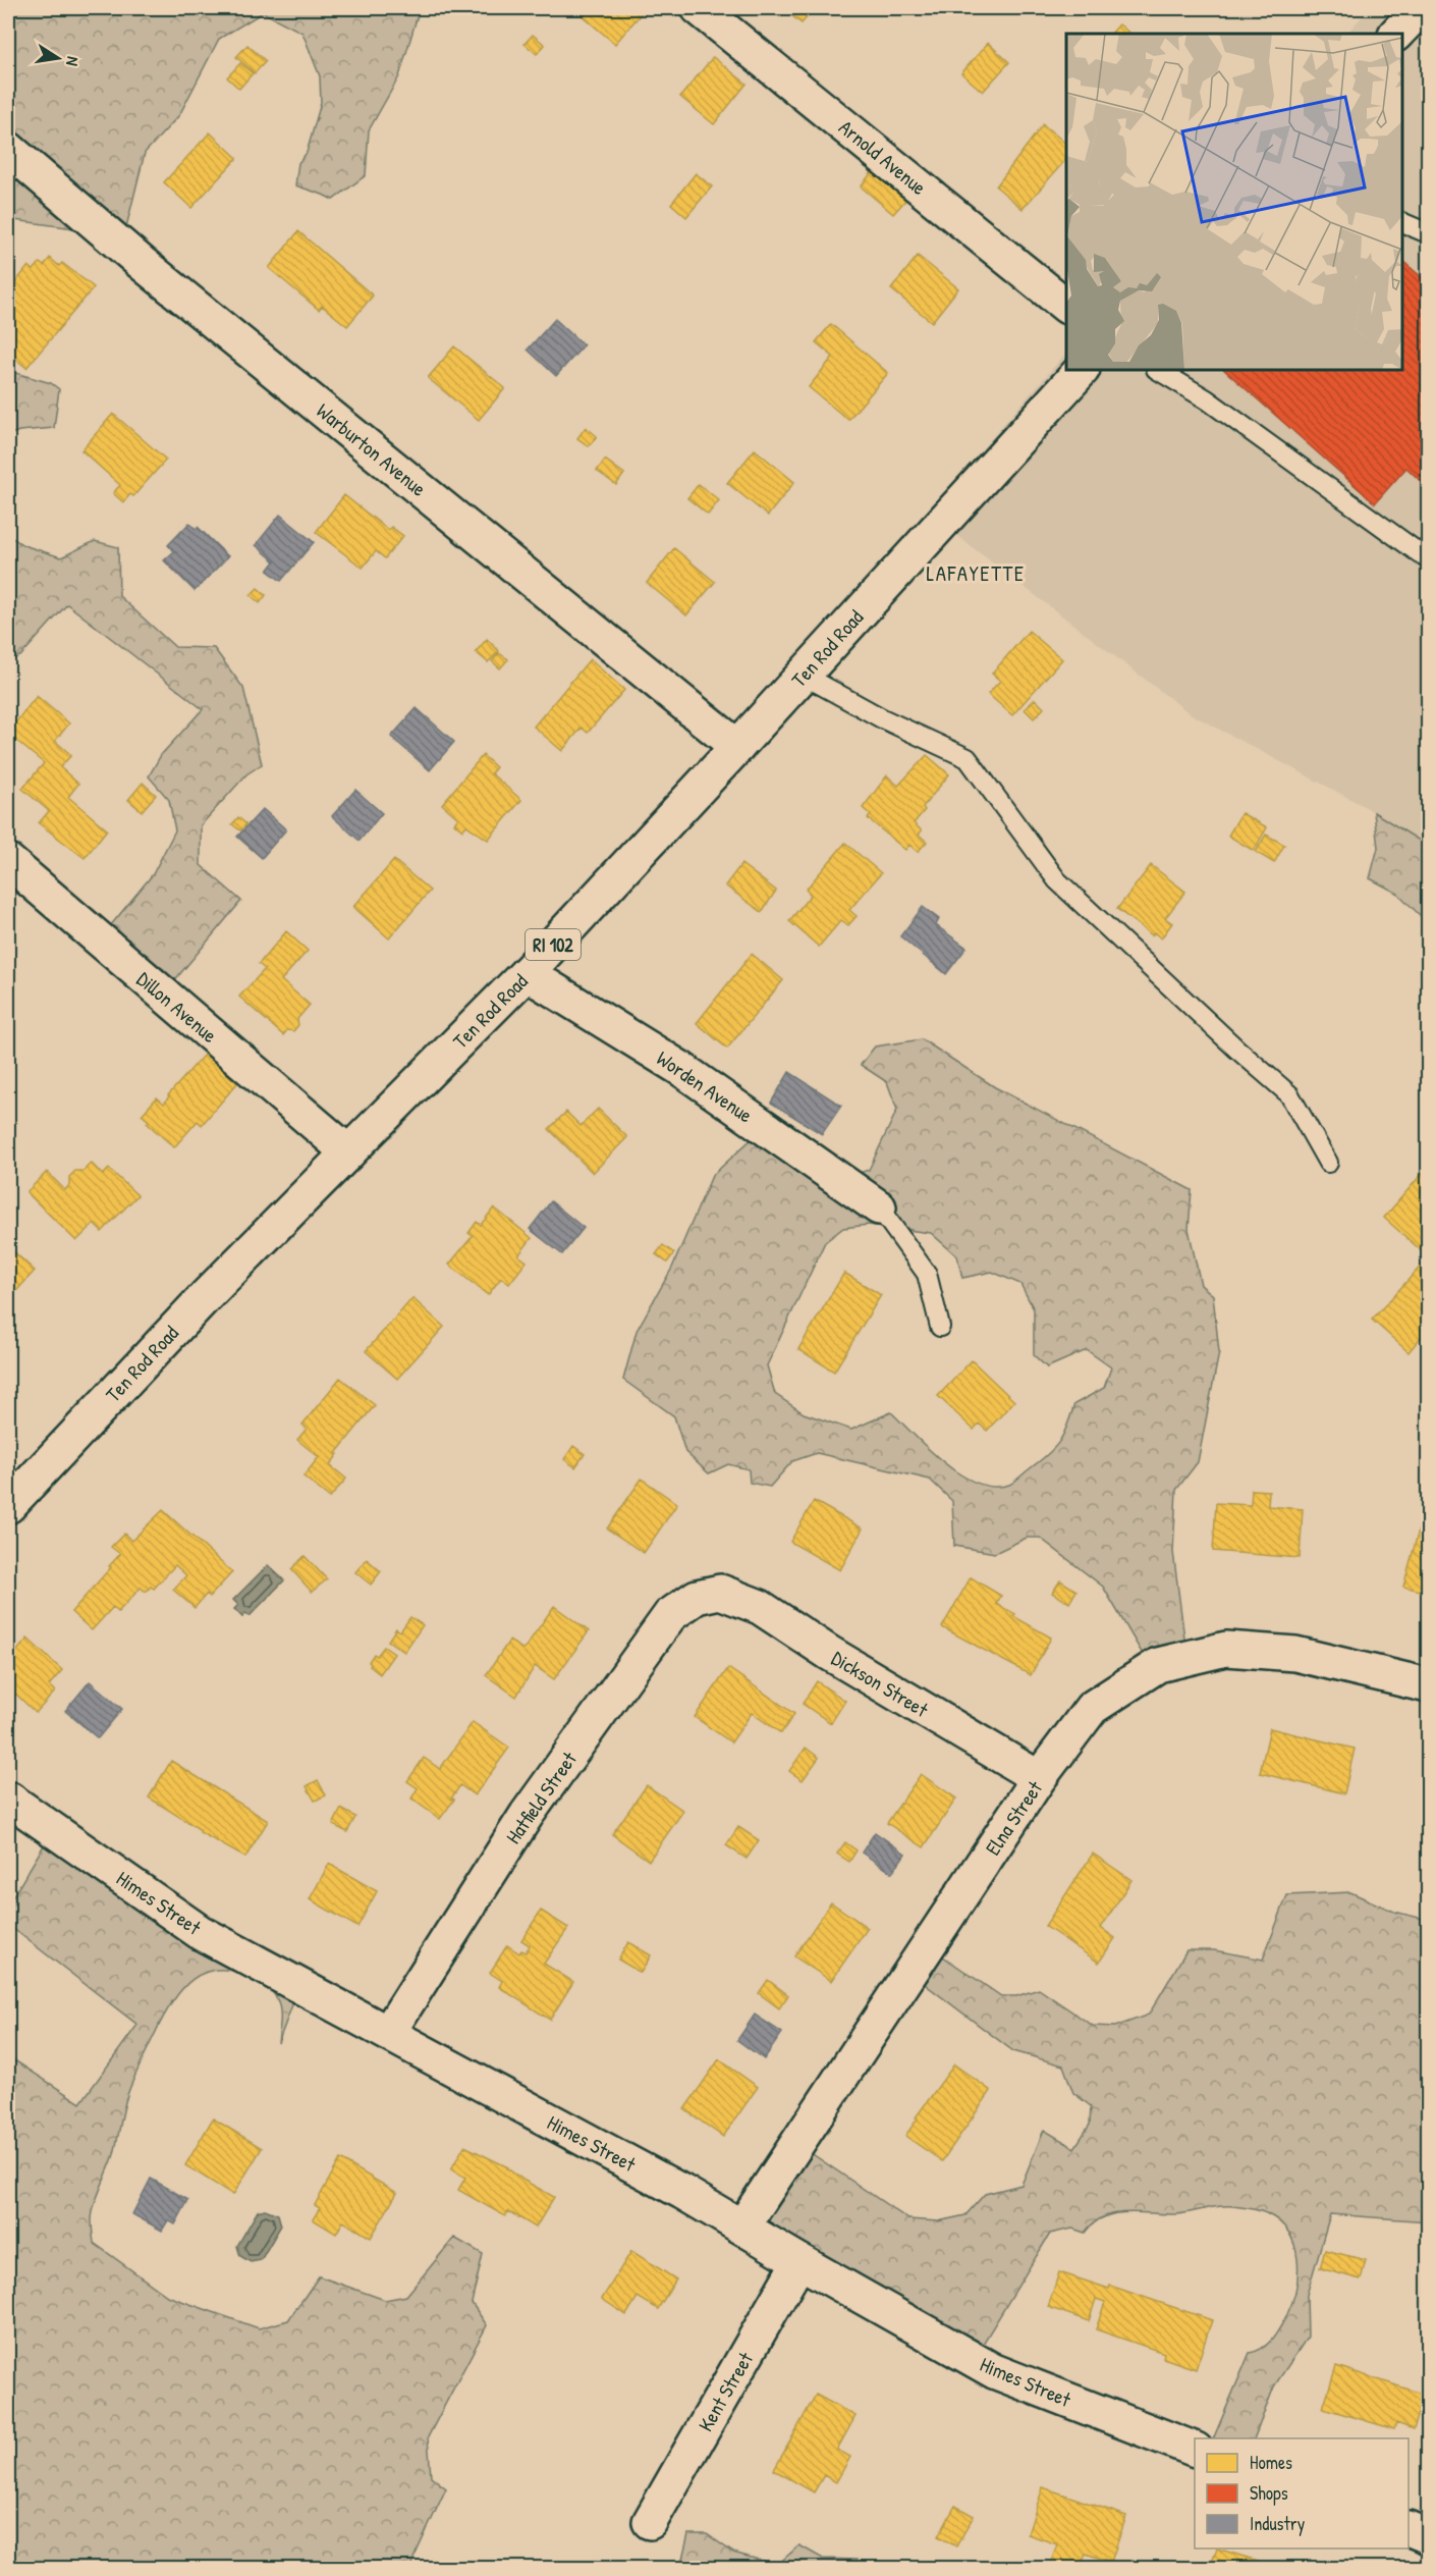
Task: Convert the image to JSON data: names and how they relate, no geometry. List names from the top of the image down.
{
  "streets": {
    "street": [
      "Arnold Avenue",
      "Warburton Avenue",
      "Ten Rod Road",
      "RI 102",
      "Dillon Avenue",
      "Worden Avenue",
      "Dickson Street",
      "Hatfield Street",
      "Elna Street",
      "Himes Street",
      "Kent Street"
    ]
  },
  "crossings": [
    ["Warburton Avenue", "Ten Rod Road"],
    ["Ten Rod Road", "Dillon Avenue"],
    ["Ten Rod Road", "Worden Avenue"],
    ["Dickson Street", "Hatfield Street"],
    ["Dickson Street", "Elna Street"],
    ["Hatfield Street", "Himes Street"],
    ["Elna Street", "Himes Street"],
    ["Himes Street", "Kent Street"]
  ],
  "districts": ["LAFAYETTE"],
  "legend": ["Homes", "Shops", "Industry"],
  "north": "right"
}
